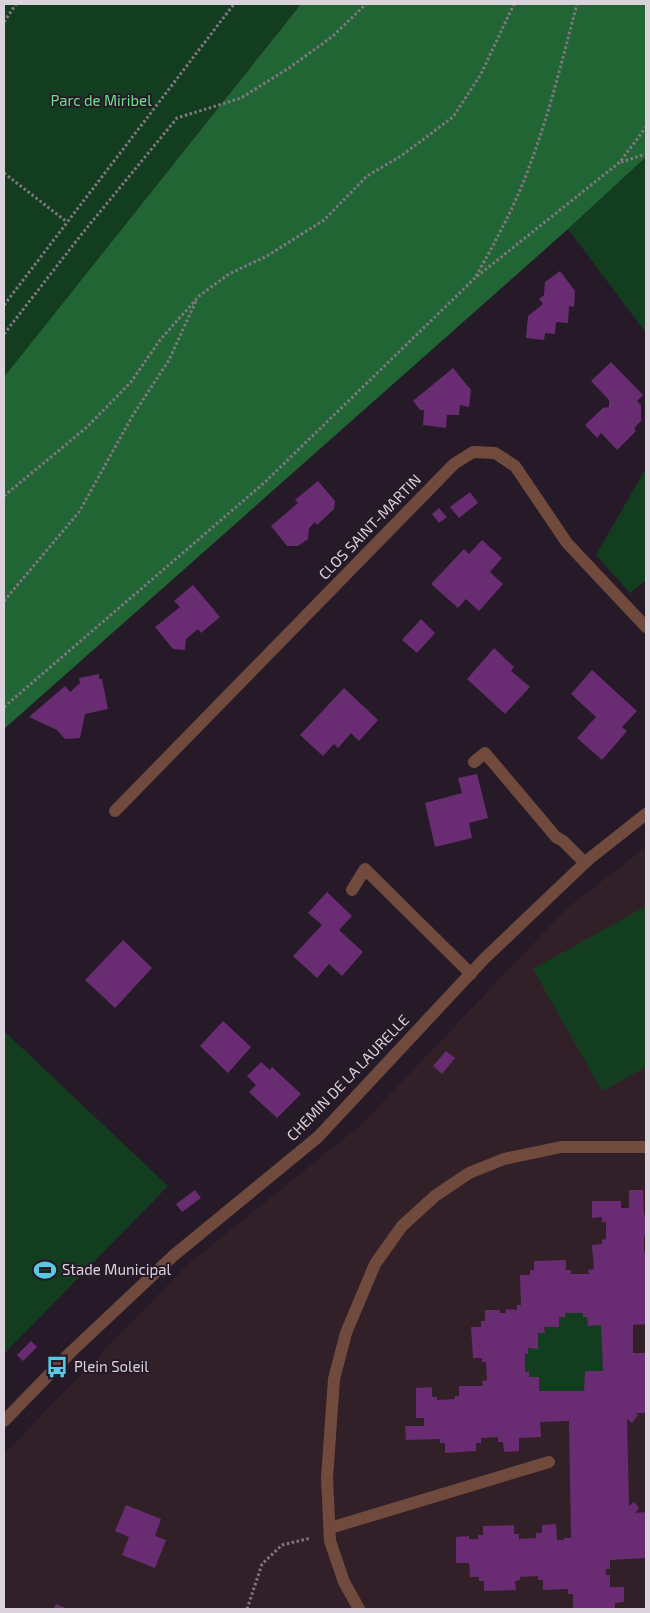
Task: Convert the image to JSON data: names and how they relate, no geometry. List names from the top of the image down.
{
  "streets": {
    "street": ["CLOS SAINT-MARTIN", "CHEMIN DE LA LAURELLE"]
  },
  "parks": ["Parc de Miribel"],
  "places": {
    "sports": ["Stade Municipal"],
    "bus stop": ["Plein Soleil"]
  }
}
